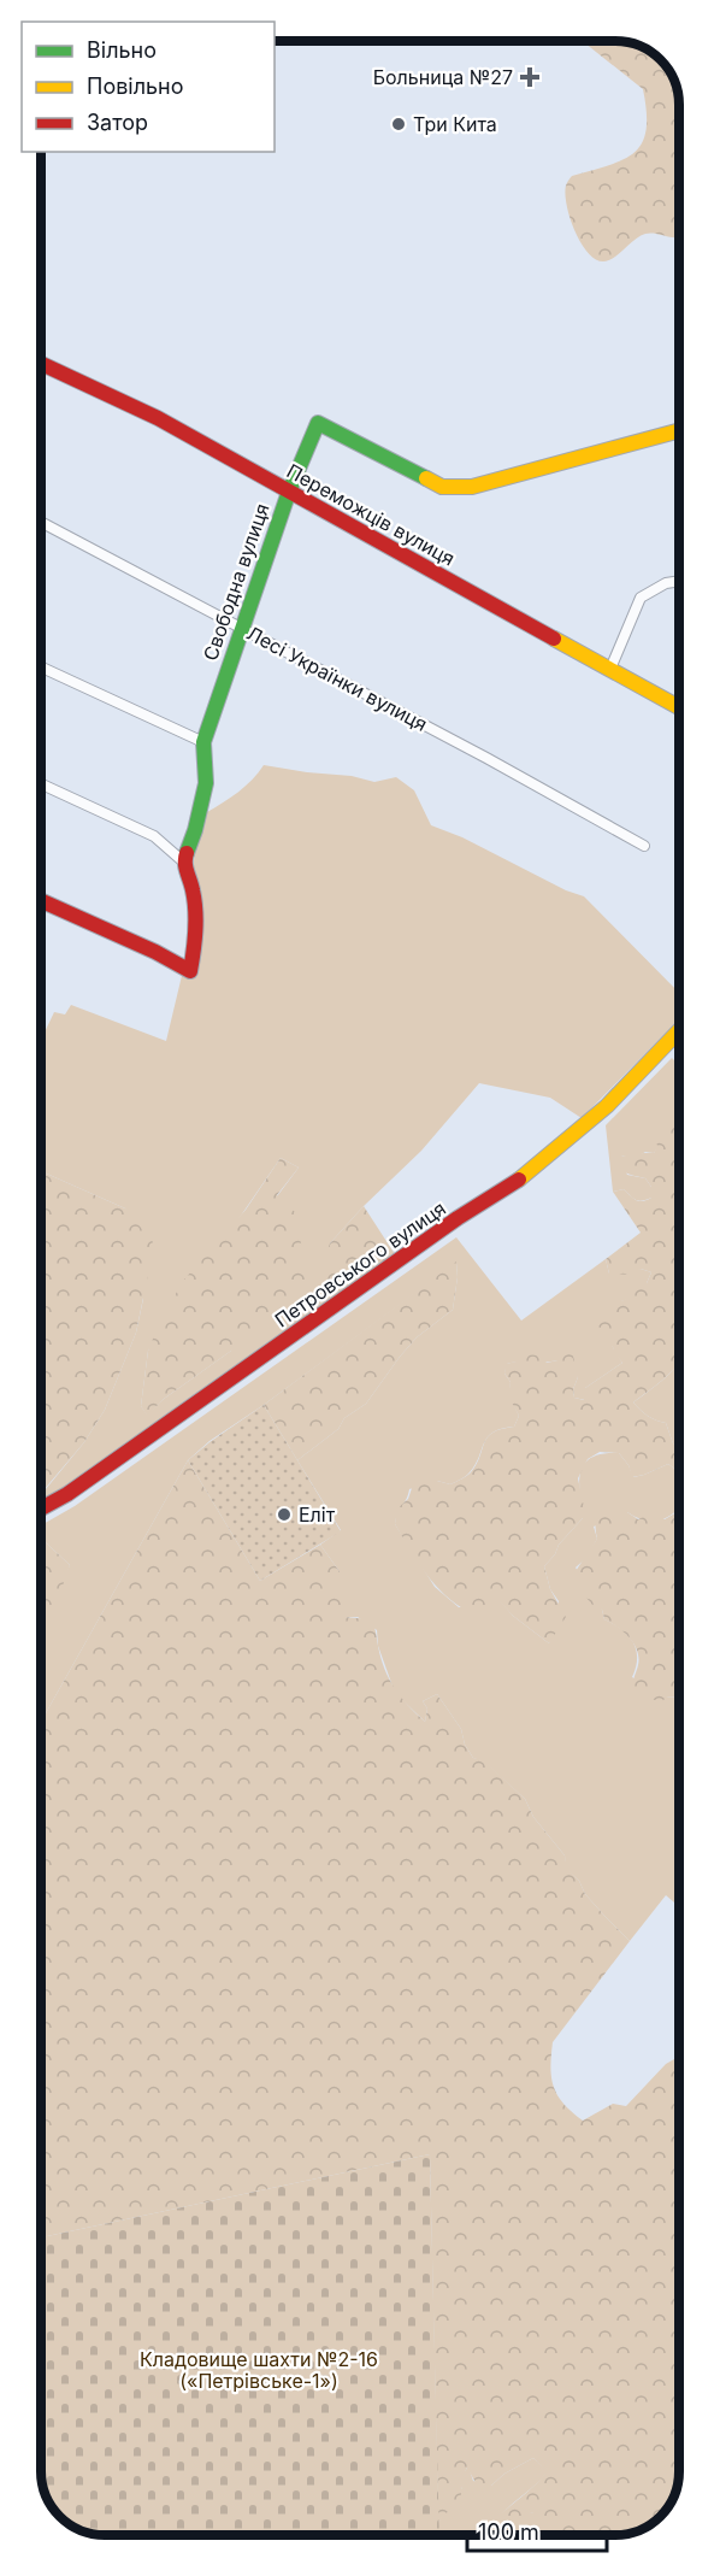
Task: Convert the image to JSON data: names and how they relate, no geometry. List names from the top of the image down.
{
  "streets": {
    "main road": ["Переможців вулиця", "Свободна вулиця", "Петровського вулиця"],
    "street": ["Лесі Українки вулиця"]
  },
  "crossings": [
    ["Переможців вулиця", "Свободна вулиця"],
    ["Свободна вулиця", "Лесі Українки вулиця"]
  ],
  "parks": ["Кладовище шахти №2-16 («Петрівське-1»)"],
  "places": {
    "health": ["Больница №27"],
    "other": ["Три Кита", "Еліт"]
  },
  "legend": ["Вільно", "Повільно", "Затор"],
  "scale_bar": "100 m"
}
